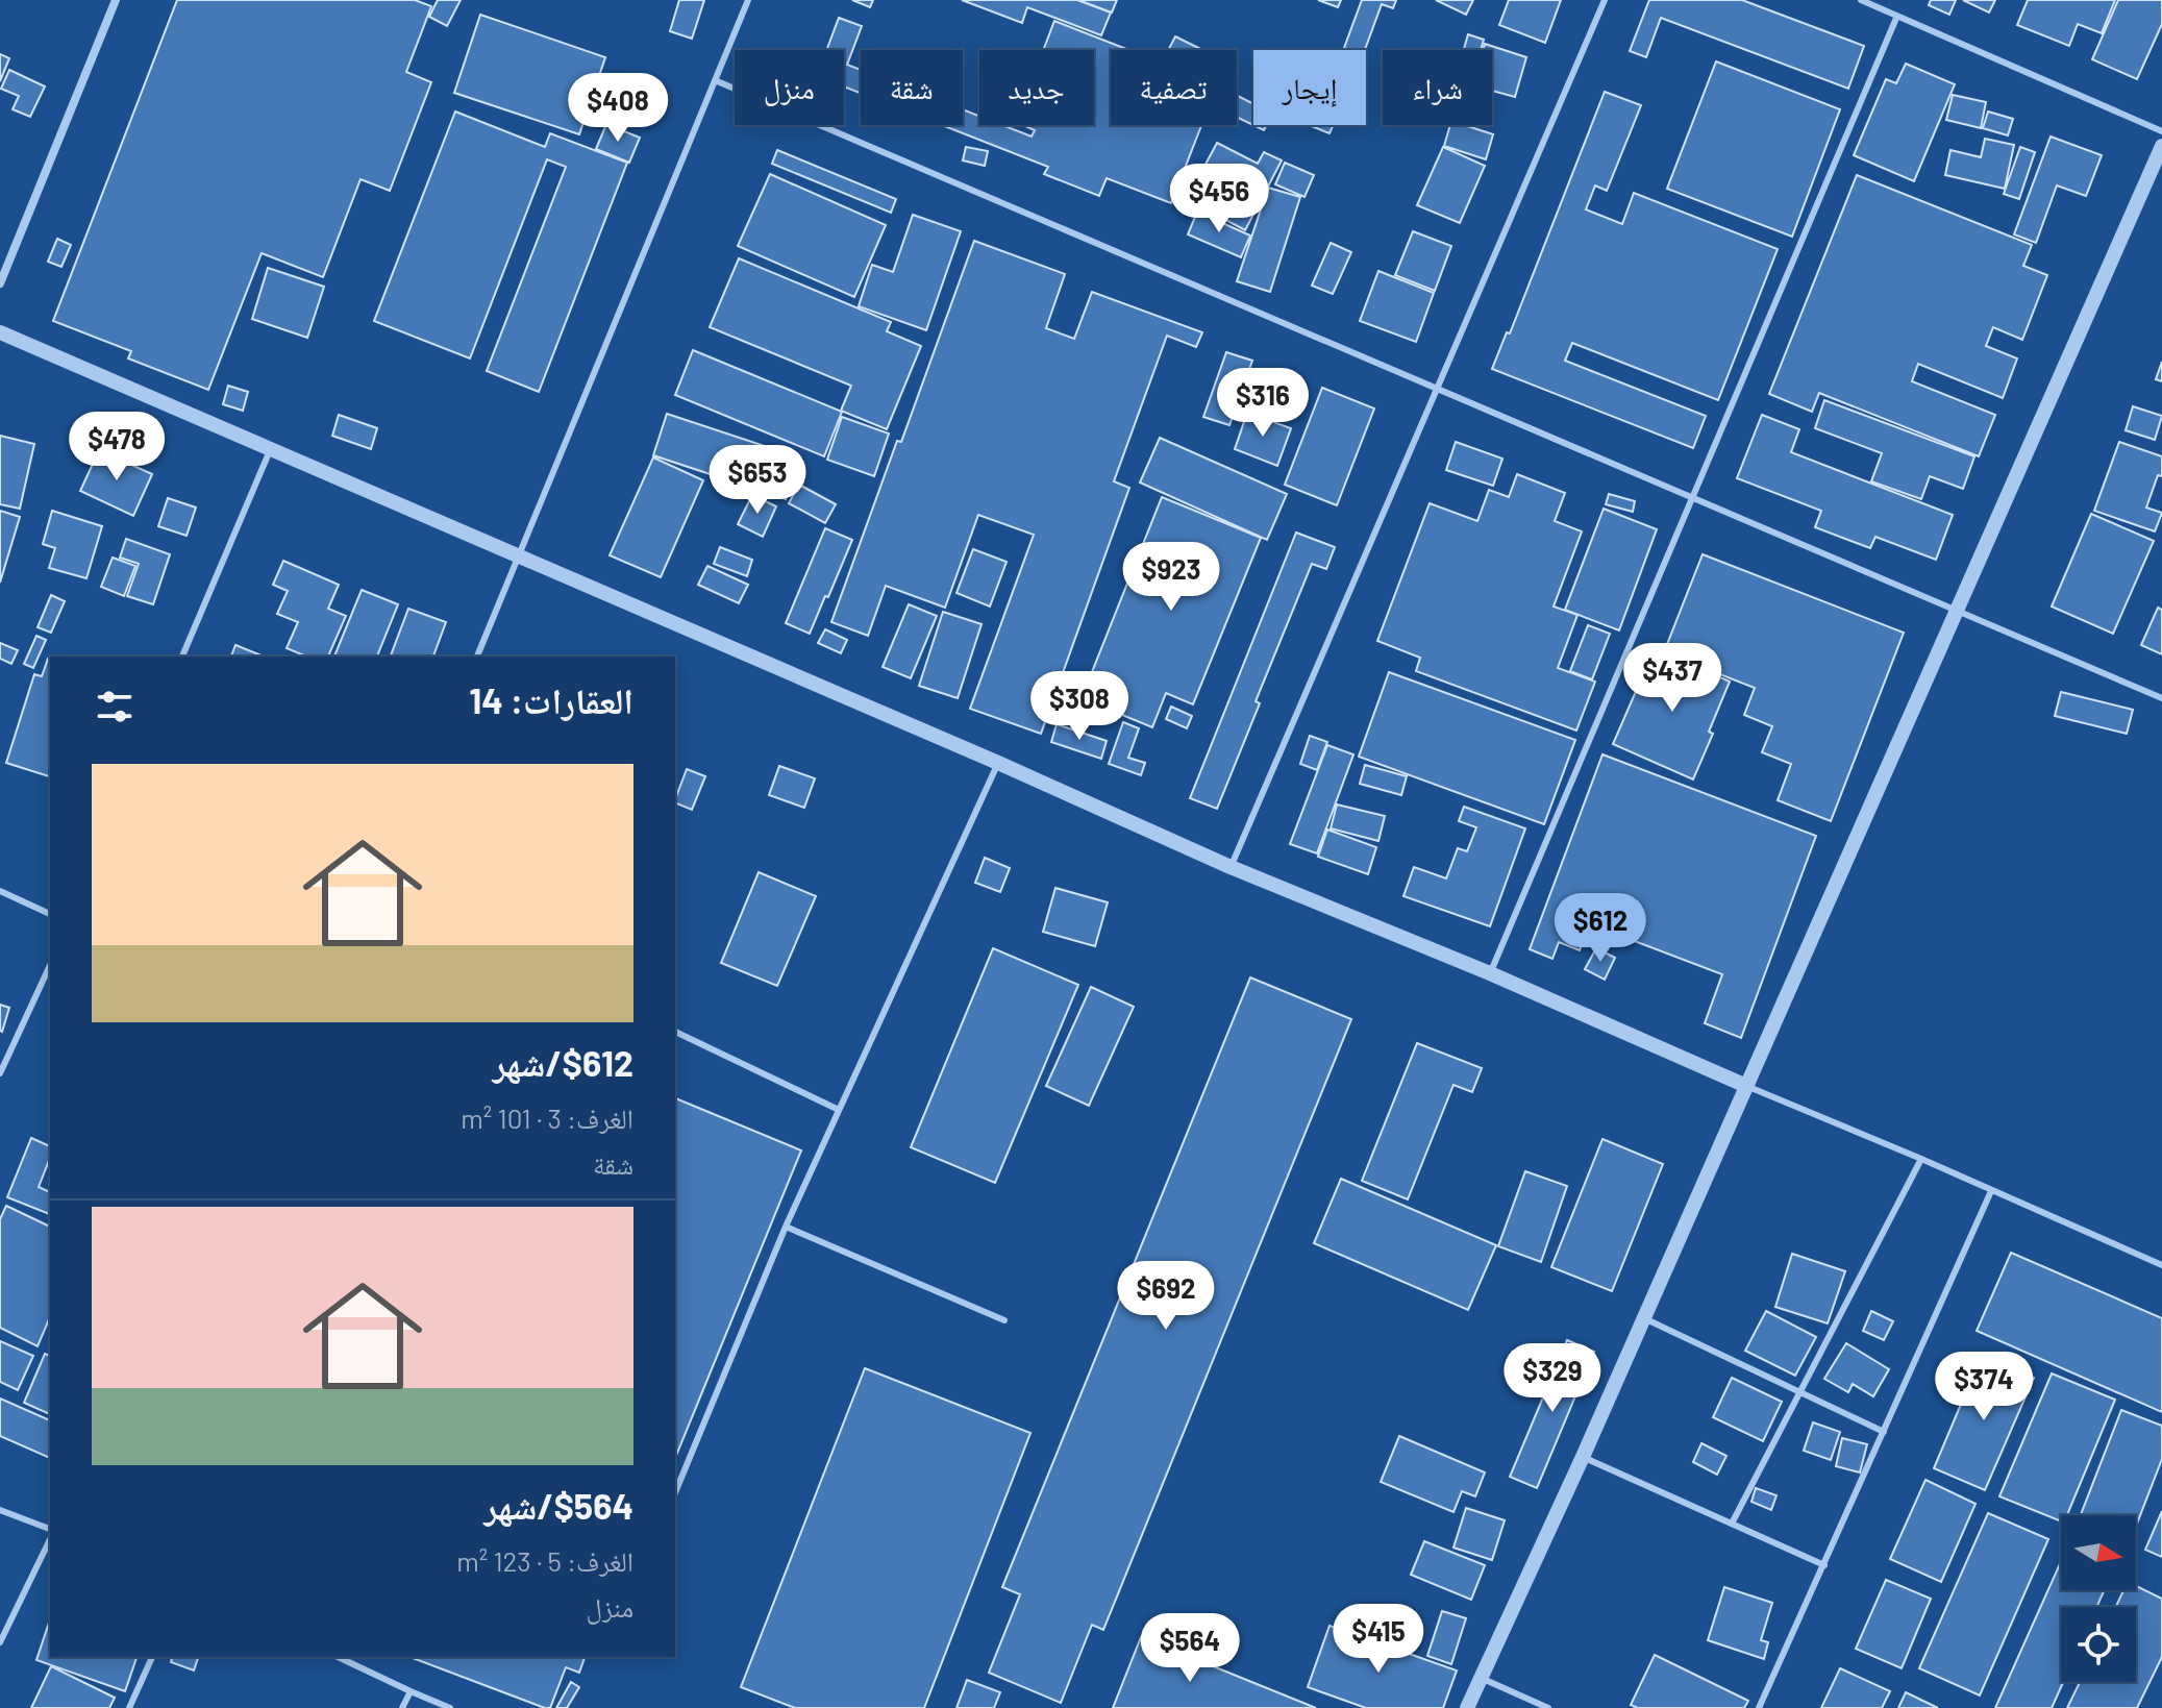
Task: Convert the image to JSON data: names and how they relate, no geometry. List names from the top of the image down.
{
  "north": "right",
  "page": {
    "chip": [
      "شراء",
      "إيجار",
      "تصفية",
      "جديد",
      "شقة",
      "منزل"
    ],
    "price": [
      "$408",
      "$456",
      "$316",
      "$478",
      "$653",
      "$923",
      "$437",
      "$308",
      "$612",
      "$692",
      "$329",
      "$374",
      "$415",
      "$564"
    ],
    "heading": "العقارات: 14",
    "list": [
      {
        "name": "$612/شهر",
        "note": "الغرف: 3 · 101 m² · شقة"
      },
      {
        "name": "$564/شهر",
        "note": "الغرف: 5 · 123 m² · منزل"
      }
    ]
  }
}
